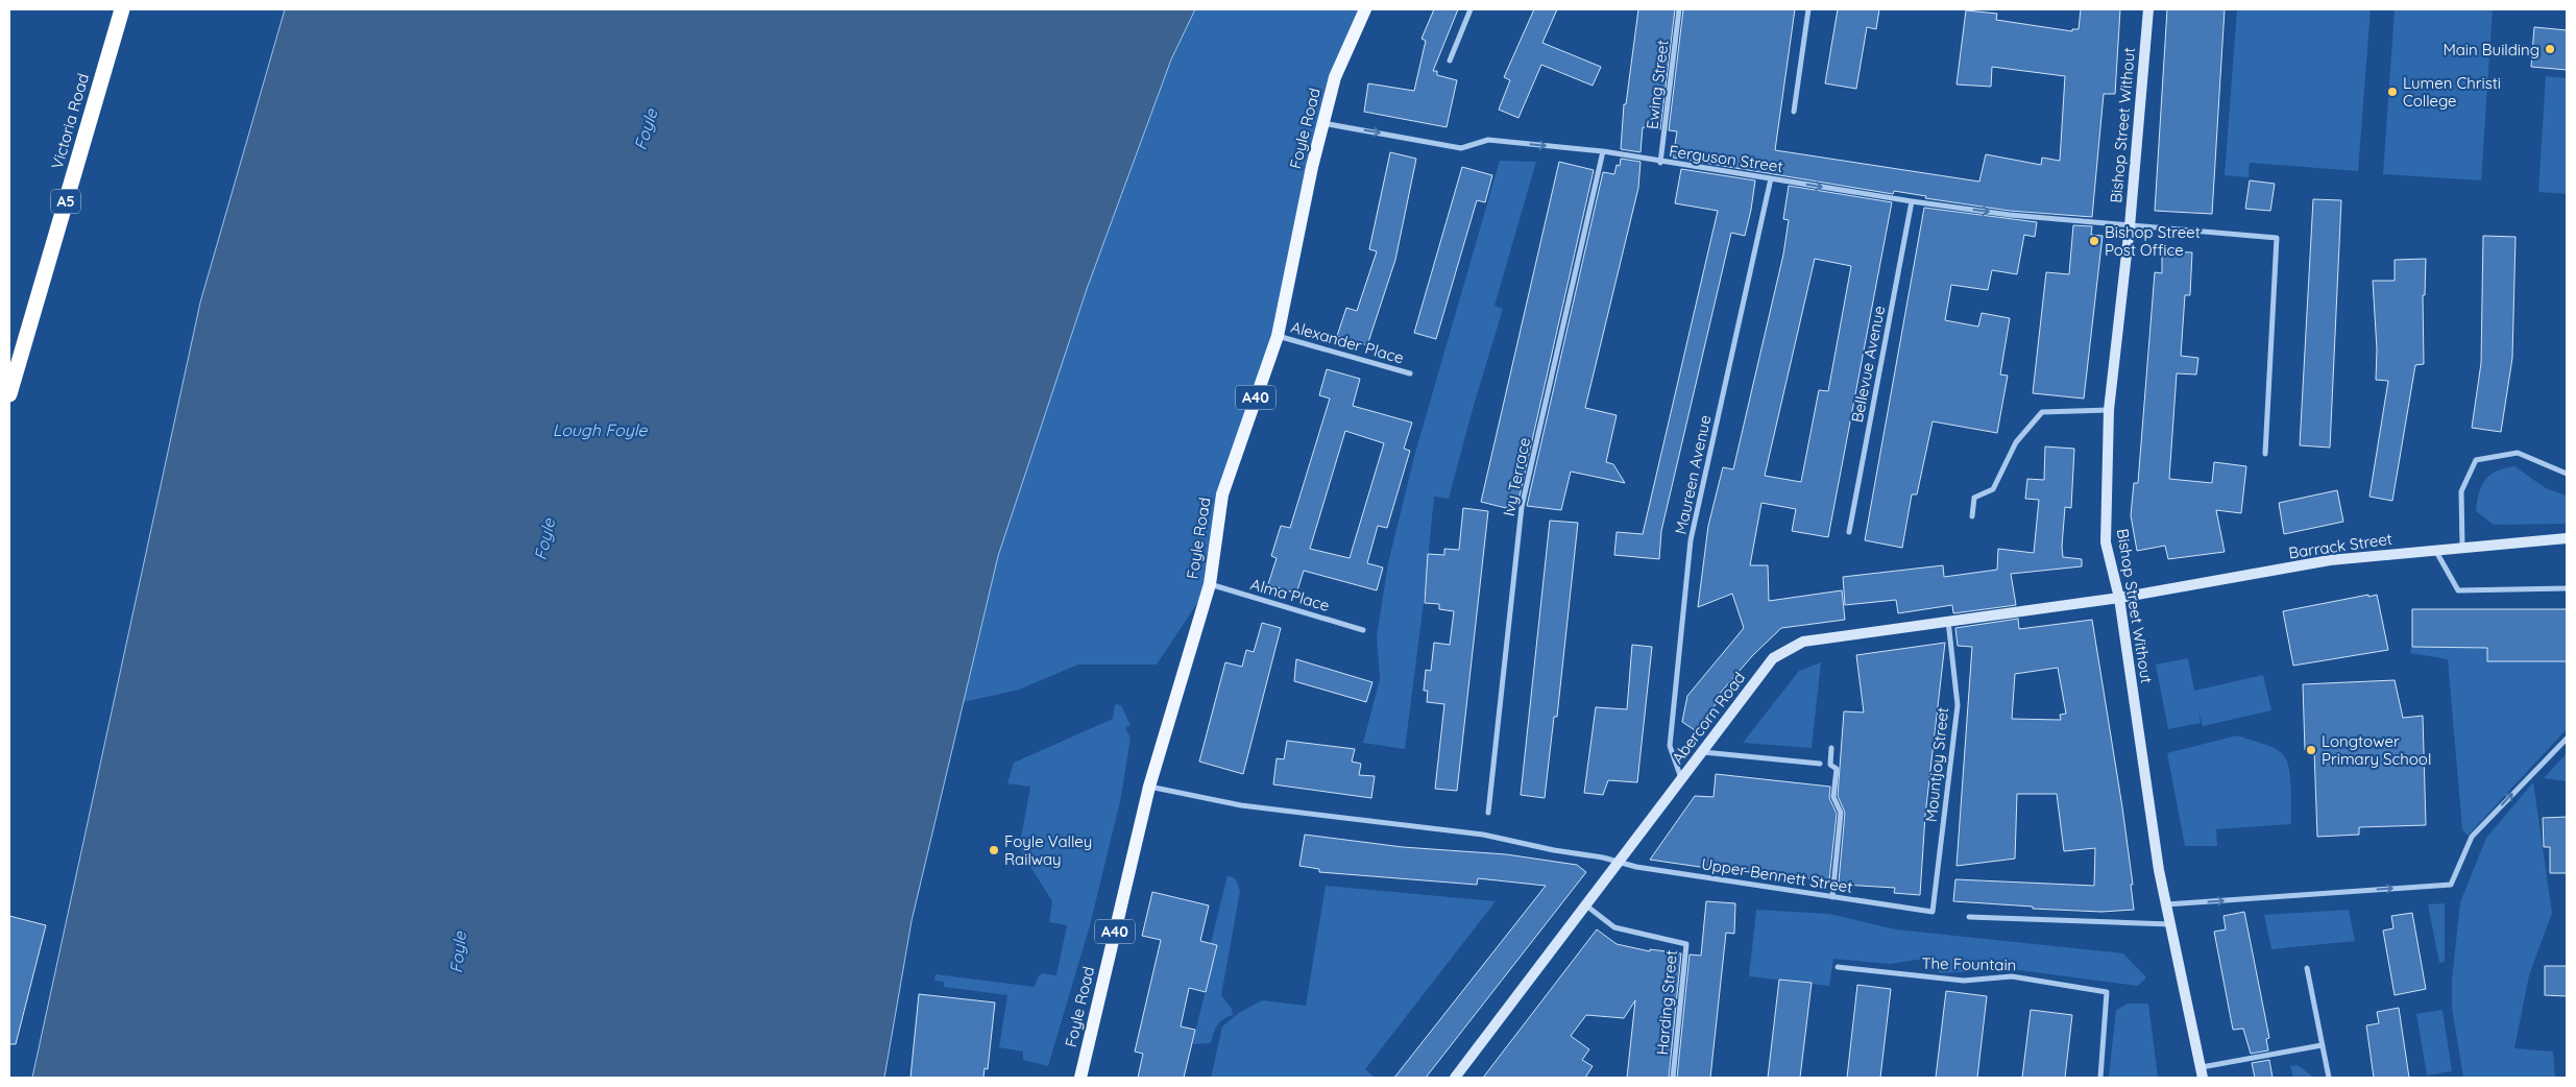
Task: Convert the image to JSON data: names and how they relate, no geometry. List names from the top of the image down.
{
  "streets": {
    "highway": ["Victoria Road", "A5"],
    "main road": [
      "Bishop Street Without",
      "Foyle Road",
      "A40",
      "Barrack Street",
      "Abercorn Road"
    ],
    "street": [
      "Ewing Street",
      "Ferguson Street",
      "Alexander Place",
      "Bellevue Avenue",
      "Maureen Avenue",
      "Ivy Terrace",
      "Alma Place",
      "Mountjoy Street",
      "Upper Bennett Street",
      "The Fountain",
      "Harding Street"
    ]
  },
  "crossings": [
    ["Ewing Street", "Ferguson Street"],
    ["Bishop Street Without", "Ferguson Street"],
    ["Bishop Street Without", "Barrack Street"],
    ["Bishop Street Without", "Abercorn Road"],
    ["Foyle Road", "Ferguson Street"],
    ["Foyle Road", "Alexander Place"],
    ["Foyle Road", "Alma Place"],
    ["Foyle Road", "Upper Bennett Street"],
    ["Ferguson Street", "Bellevue Avenue"],
    ["Ferguson Street", "Maureen Avenue"],
    ["Ferguson Street", "Ivy Terrace"],
    ["Maureen Avenue", "Abercorn Road"],
    ["Barrack Street", "Abercorn Road"],
    ["Abercorn Road", "Mountjoy Street"],
    ["Abercorn Road", "Upper Bennett Street"],
    ["Abercorn Road", "Harding Street"],
    ["Mountjoy Street", "Upper Bennett Street"]
  ],
  "one_way": ["Ferguson Street"],
  "water": ["Foyle", "Lough Foyle"],
  "places": [
    "Main Building",
    "Lumen Christi College",
    "Bishop Street Post Office",
    "Longtower Primary School",
    "Foyle Valley Railway"
  ]
}
